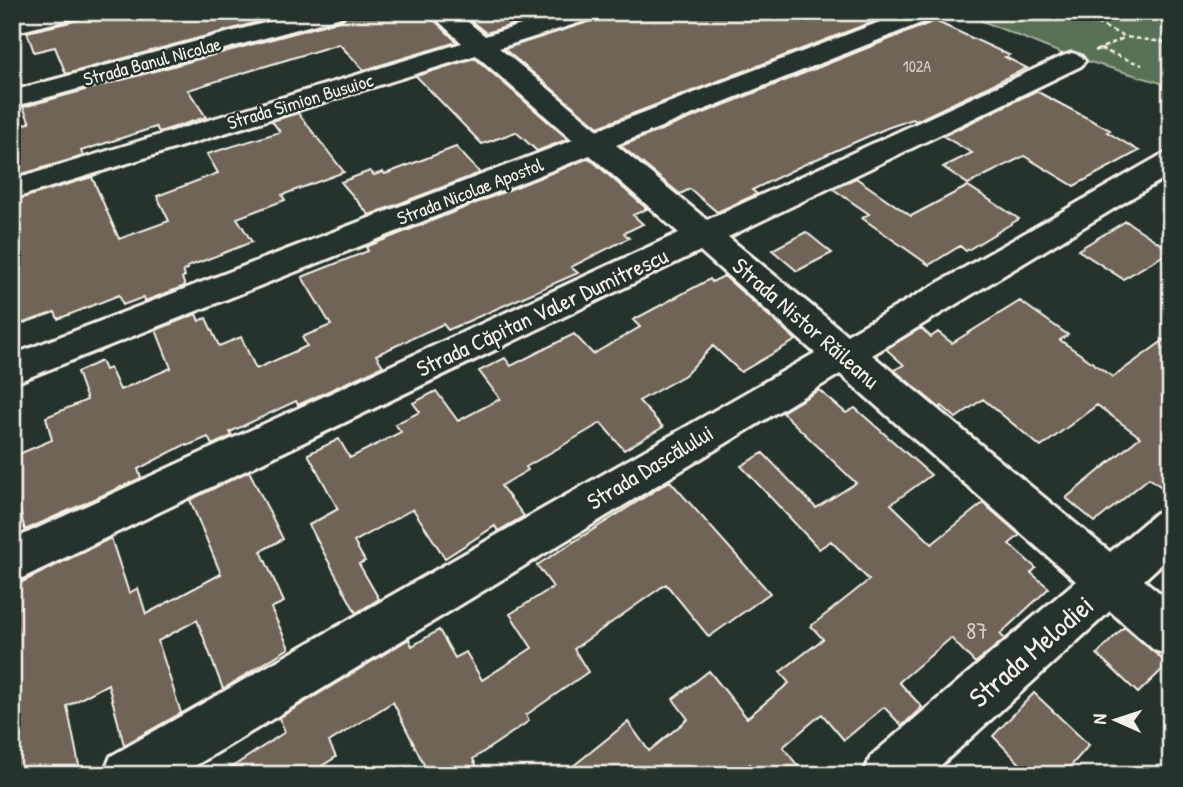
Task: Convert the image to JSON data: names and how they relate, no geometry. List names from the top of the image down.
{
  "streets": {
    "street": [
      "Strada Banul Nicolae",
      "Strada Simion Busuioc",
      "Strada Nicolae Apostol",
      "Strada Căpitan Valer Dumitrescu",
      "Strada Nistor Răileanu",
      "Strada Dascălului",
      "Strada Melodiei"
    ]
  },
  "crossings": [
    ["Strada Simion Busuioc", "Strada Nistor Răileanu"],
    ["Strada Nicolae Apostol", "Strada Nistor Răileanu"],
    ["Strada Căpitan Valer Dumitrescu", "Strada Nistor Răileanu"],
    ["Strada Nistor Răileanu", "Strada Dascălului"],
    ["Strada Nistor Răileanu", "Strada Melodiei"]
  ],
  "house_numbers": ["102A", "87"],
  "north": "left"
}
